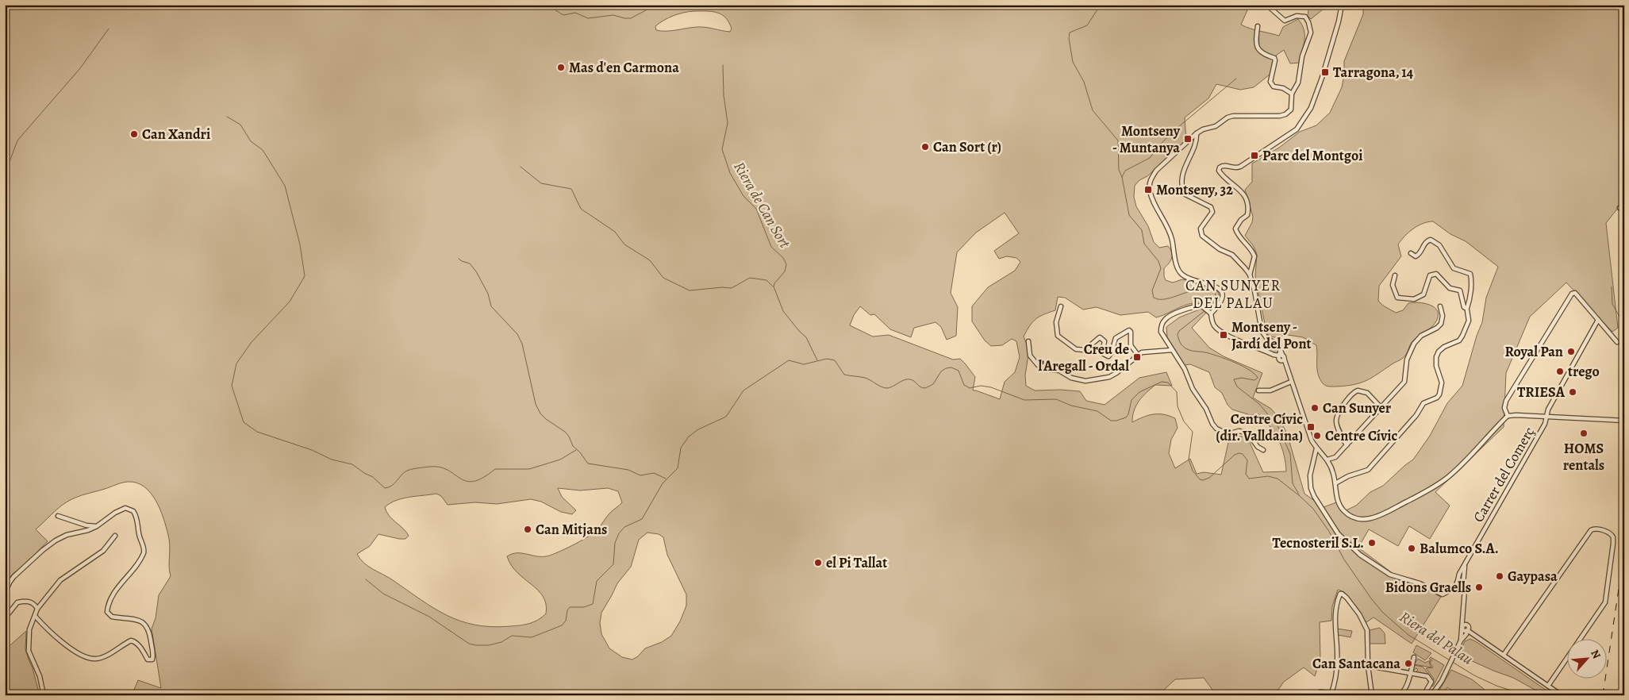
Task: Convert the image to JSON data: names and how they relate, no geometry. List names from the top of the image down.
{
  "streets": {
    "street": ["Carrer del Comerç"]
  },
  "districts": ["CAN SUNYER DEL PALAU"],
  "water": ["Riera de Can Sort", "Riera del Palau"],
  "places": {
    "other": [
      "Mas d'en Carmona",
      "Can Xandri",
      "Can Sort (r)",
      "Royal Pan",
      "trego",
      "TRIESA",
      "Can Sunyer",
      "HOMS rentals",
      "Centre Cívic",
      "Can Mitjans",
      "Tecnosteril S.L.",
      "Balumco S.A.",
      "el Pi Tallat",
      "Gaypasa",
      "Bidons Graells",
      "Can Santacana"
    ],
    "transit": [
      "Tarragona, 14",
      "Montseny - Muntanya",
      "Parc del Montgoi",
      "Montseny, 32",
      "Montseny - Jardí del Pont",
      "Creu de l'Aregall - Ordal",
      "Centre Cívic (dir. Valldaina)"
    ]
  },
  "north": "top right"
}
